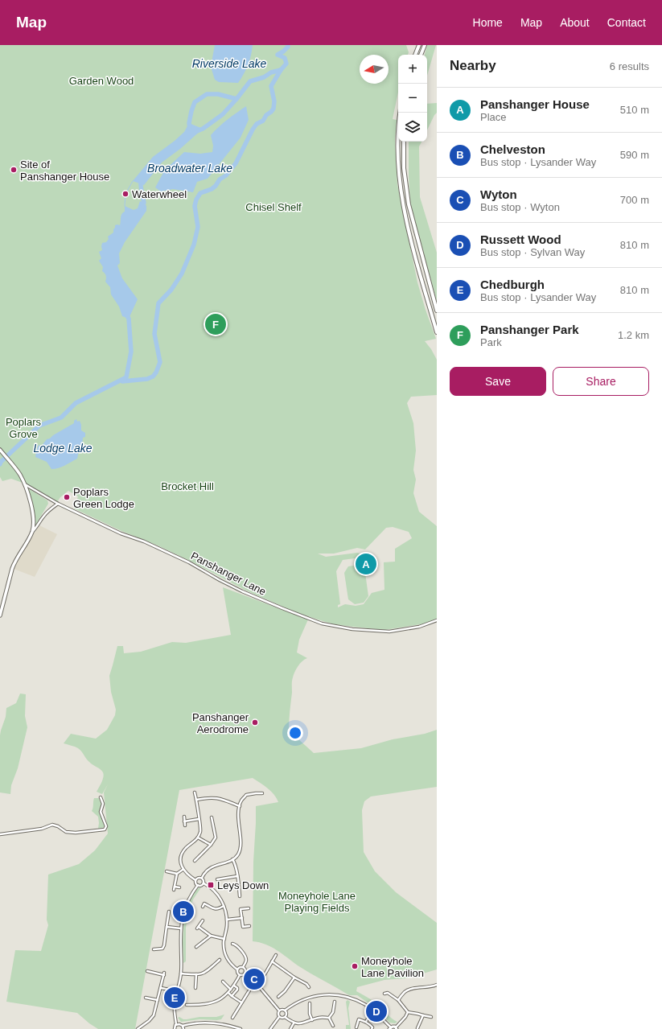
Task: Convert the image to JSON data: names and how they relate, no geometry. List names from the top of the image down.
{
  "streets": {
    "street": ["Panshanger Lane"]
  },
  "water": ["Riverside Lake", "Broadwater Lake", "Lodge Lake"],
  "parks": [
    "Garden Wood",
    "Chisel Shelf",
    "Poplars Grove",
    "Brocket Hill",
    "Moneyhole Lane Playing Fields"
  ],
  "places": {
    "other": [
      "Site of Panshanger House",
      "Waterwheel",
      "Poplars Green Lodge",
      "Panshanger Aerodrome",
      "Moneyhole Lane Pavilion"
    ],
    "transit": ["Leys Down"]
  },
  "north": "left",
  "page": {
    "header": "Map",
    "nav": [
      "Home",
      "Map",
      "About",
      "Contact"
    ],
    "heading": ["Nearby", "6 results"],
    "map_buttons": ["+", "−"],
    "list": [
      {
        "mark": "A",
        "name": "Panshanger House",
        "note": "Place",
        "value": "510 m"
      },
      {
        "mark": "B",
        "name": "Chelveston",
        "note": "Bus stop · Lysander Way",
        "value": "590 m"
      },
      {
        "mark": "C",
        "name": "Wyton",
        "note": "Bus stop · Wyton",
        "value": "700 m"
      },
      {
        "mark": "D",
        "name": "Russett Wood",
        "note": "Bus stop · Sylvan Way",
        "value": "810 m"
      },
      {
        "mark": "E",
        "name": "Chedburgh",
        "note": "Bus stop · Lysander Way",
        "value": "810 m"
      },
      {
        "mark": "F",
        "name": "Panshanger Park",
        "note": "Park",
        "value": "1.2 km"
      }
    ],
    "pins": [
      "F",
      "A",
      "B",
      "C",
      "E",
      "D"
    ],
    "buttons": ["Save", "Share"]
  }
}
